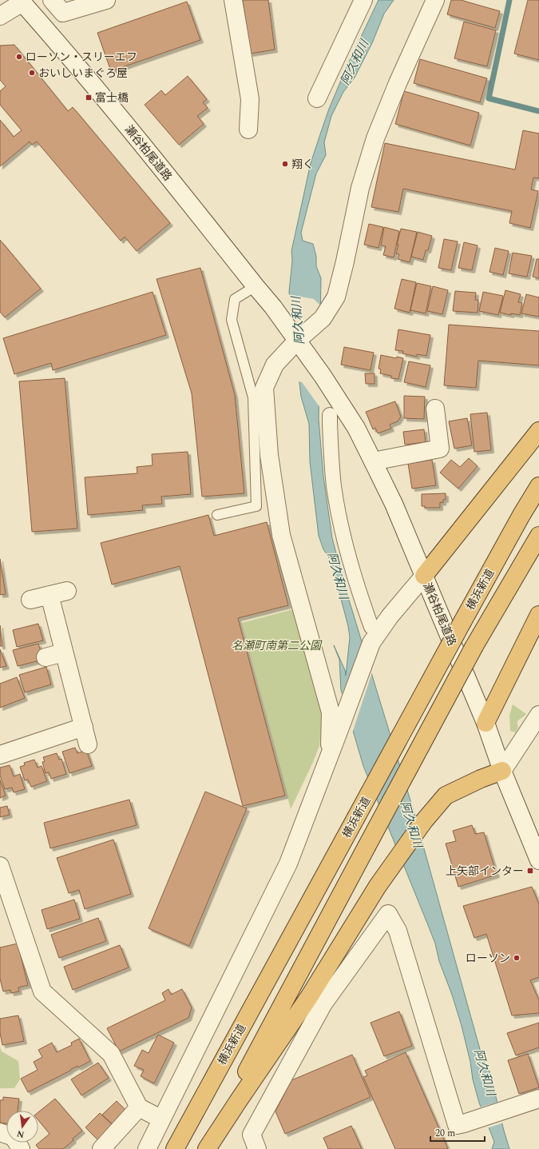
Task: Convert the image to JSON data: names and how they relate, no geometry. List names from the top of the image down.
{
  "streets": {
    "highway": ["横浜新道"],
    "street": ["瀬谷柏尾道路"]
  },
  "water": ["阿久和川"],
  "parks": ["名瀬町南第二公園"],
  "places": {
    "other": [
      "ローソン・スリーエフ",
      "おいしいまぐろ屋",
      "翔く",
      "ローソン"
    ],
    "transit": ["富士橋", "上矢部インター"]
  },
  "scale_bar": "20 m",
  "north": "bottom"
}
